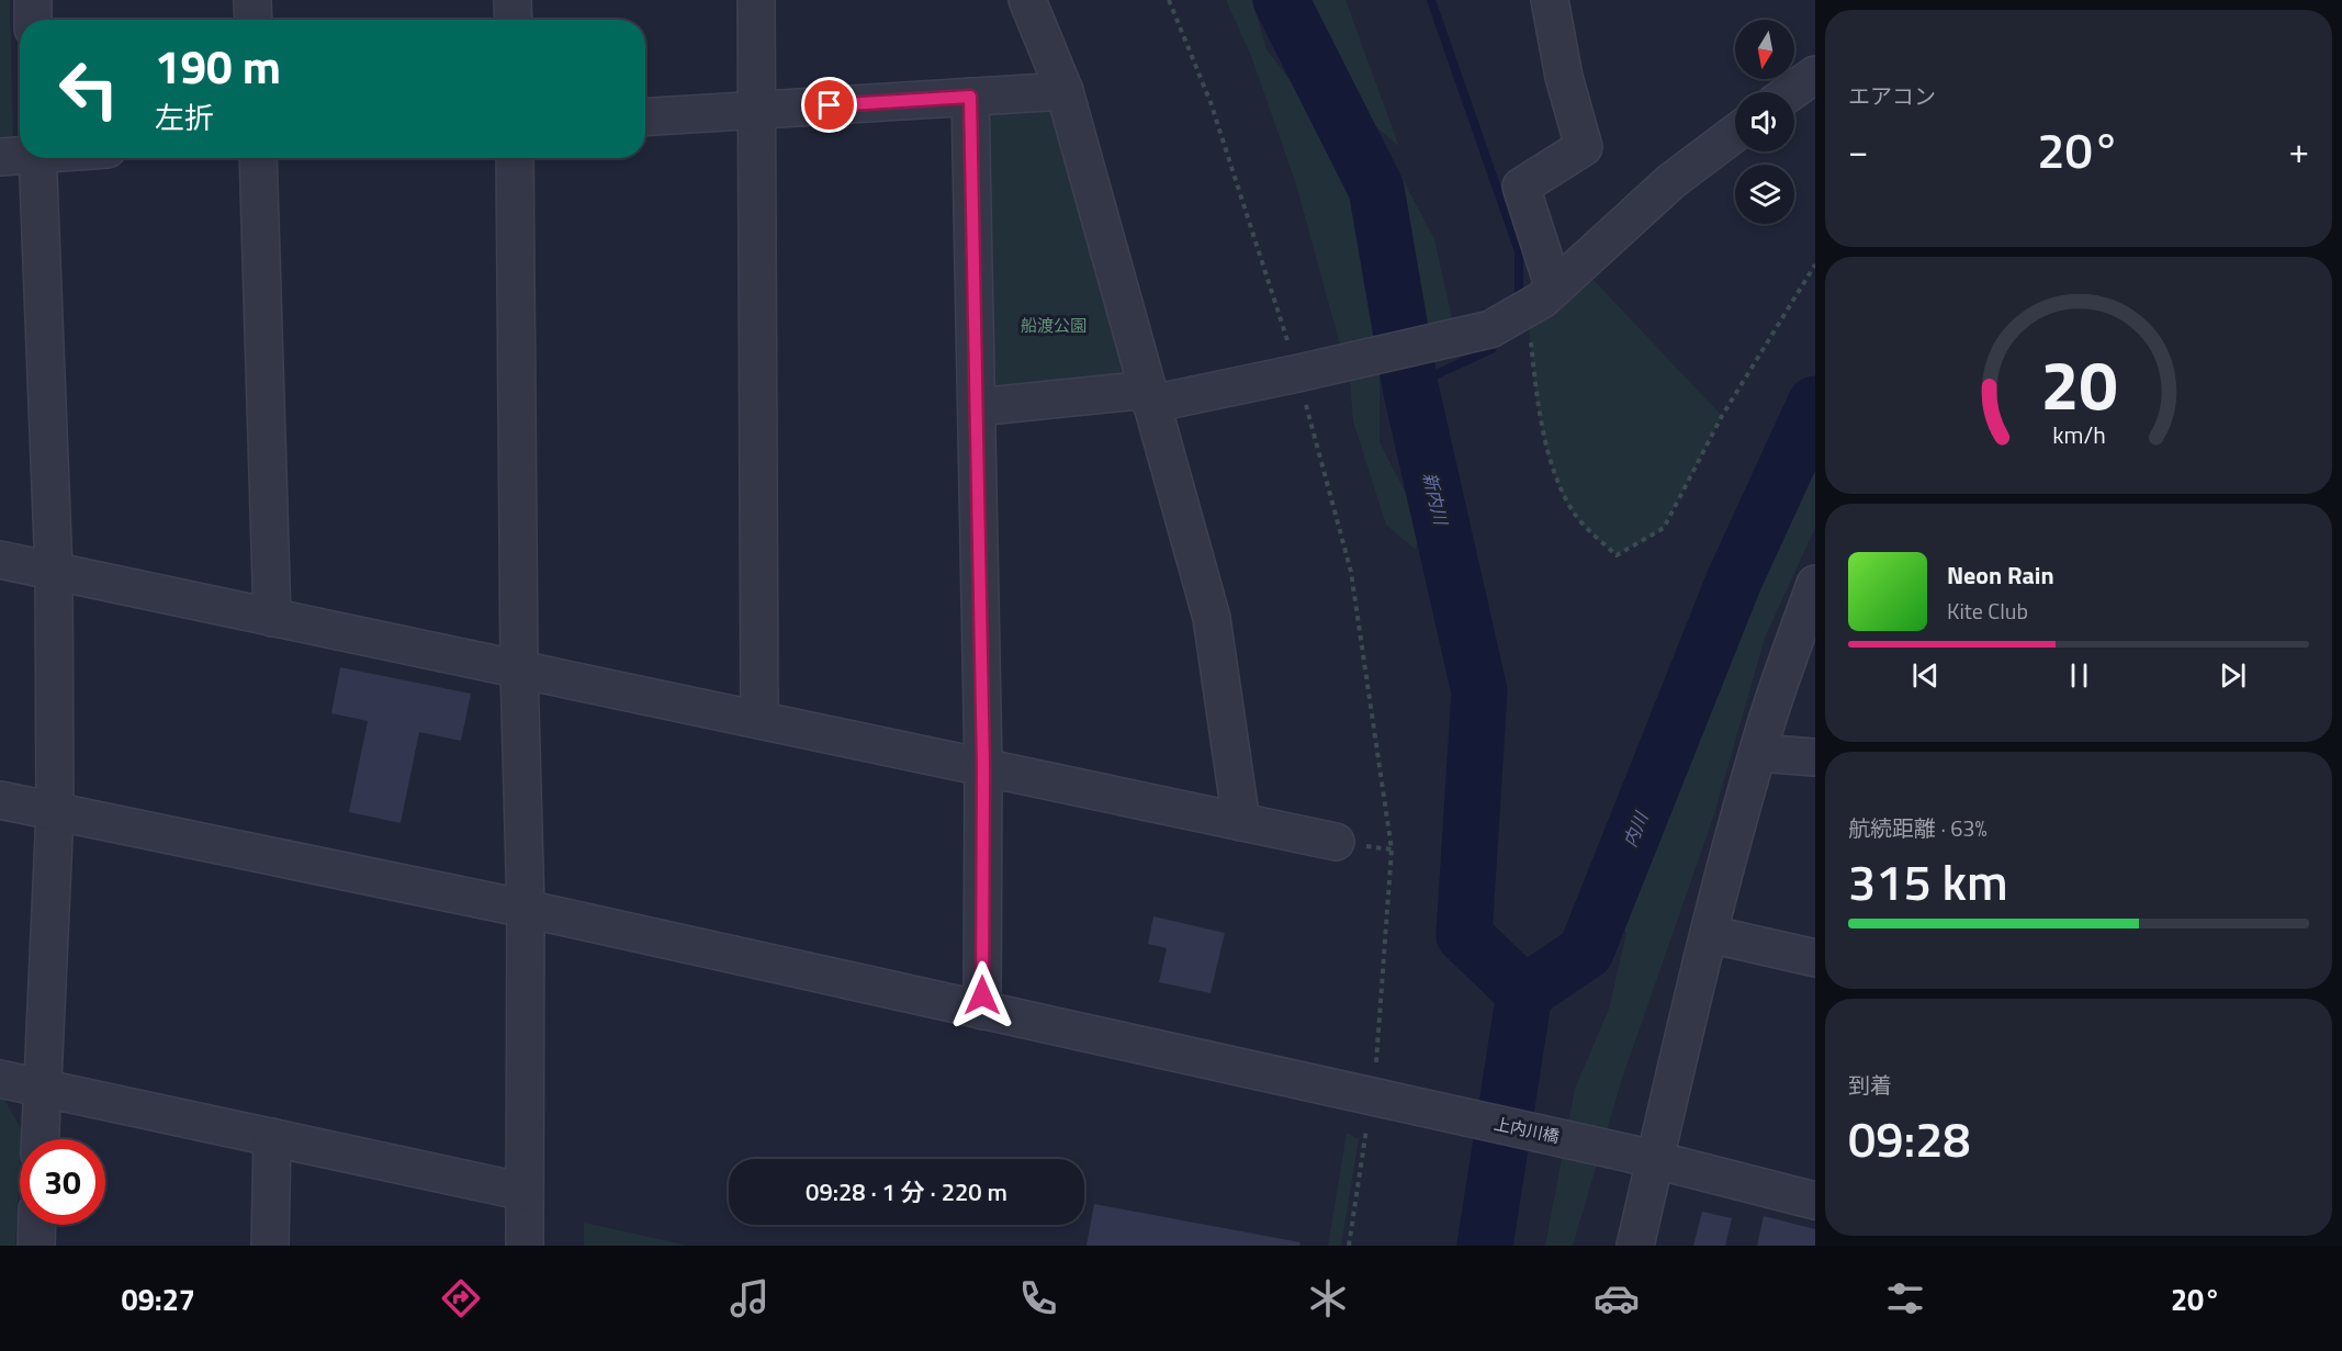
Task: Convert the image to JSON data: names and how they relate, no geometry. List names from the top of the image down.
{
  "streets": {
    "street": ["上内川橋"]
  },
  "water": ["新内川", "内川"],
  "parks": ["船渡公園"],
  "north": "bottom",
  "page": {
    "tile": [
      "エアコン",
      ["航続距離 · 63%", "315 km"],
      ["到着", "09:28"]
    ],
    "turn": ["190 m", "左折"],
    "heat": ["−", "20°", "+"],
    "song": ["Neon Rain", "Kite Club"],
    "limit": "30",
    "trip": "09:28 · 1 分 · 220 m",
    "tabs": ["09:27", "20°"],
    "gauge": ["20", "km/h"]
  }
}
